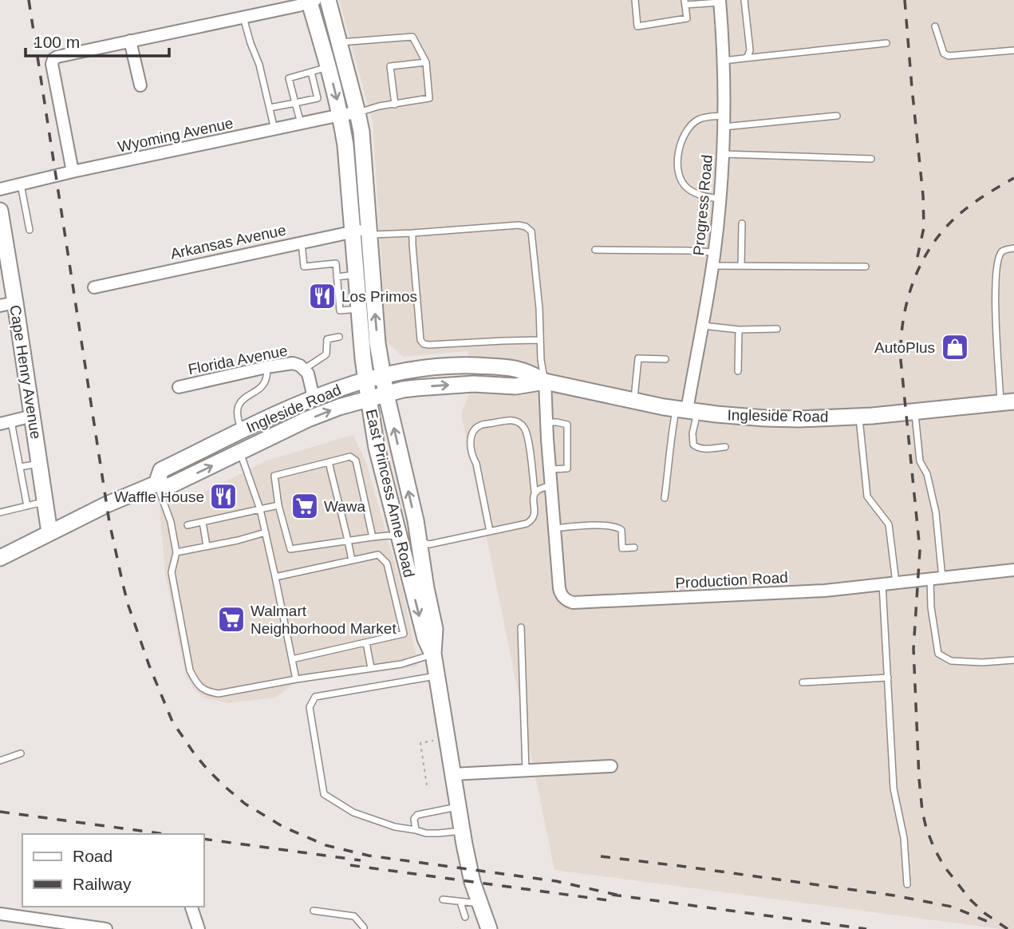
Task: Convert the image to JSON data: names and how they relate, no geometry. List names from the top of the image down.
{
  "streets": {
    "street": [
      "Wyoming Avenue",
      "Progress Road",
      "Arkansas Avenue",
      "Florida Avenue",
      "Cape Henry Avenue",
      "Ingleside Road",
      "East Princess Anne Road",
      "Production Road"
    ]
  },
  "crossings": [
    ["Wyoming Avenue", "East Princess Anne Road"],
    ["Progress Road", "Ingleside Road"],
    ["Arkansas Avenue", "East Princess Anne Road"],
    ["Florida Avenue", "Ingleside Road"],
    ["Cape Henry Avenue", "Ingleside Road"],
    ["Ingleside Road", "East Princess Anne Road"],
    ["Ingleside Road", "Production Road"]
  ],
  "places": {
    "restaurant": ["Los Primos", "Waffle House"],
    "shop": ["AutoPlus"],
    "supermarket": ["Wawa", "Walmart Neighborhood Market"]
  },
  "legend": ["Road", "Railway"],
  "scale_bar": "100 m"
}
